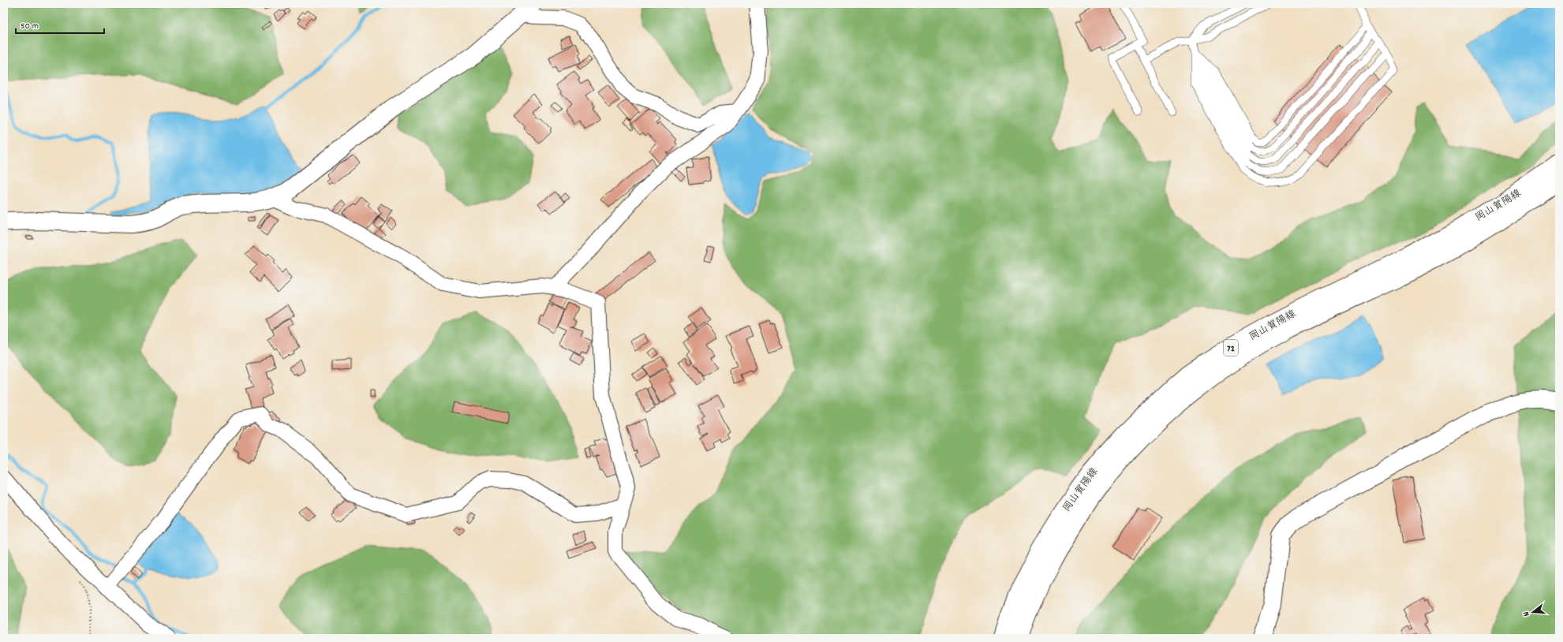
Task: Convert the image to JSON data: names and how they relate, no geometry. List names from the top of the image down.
{
  "streets": {
    "main road": ["岡山賀陽線", "72"]
  },
  "scale_bar": "50 m",
  "north": "left"
}
